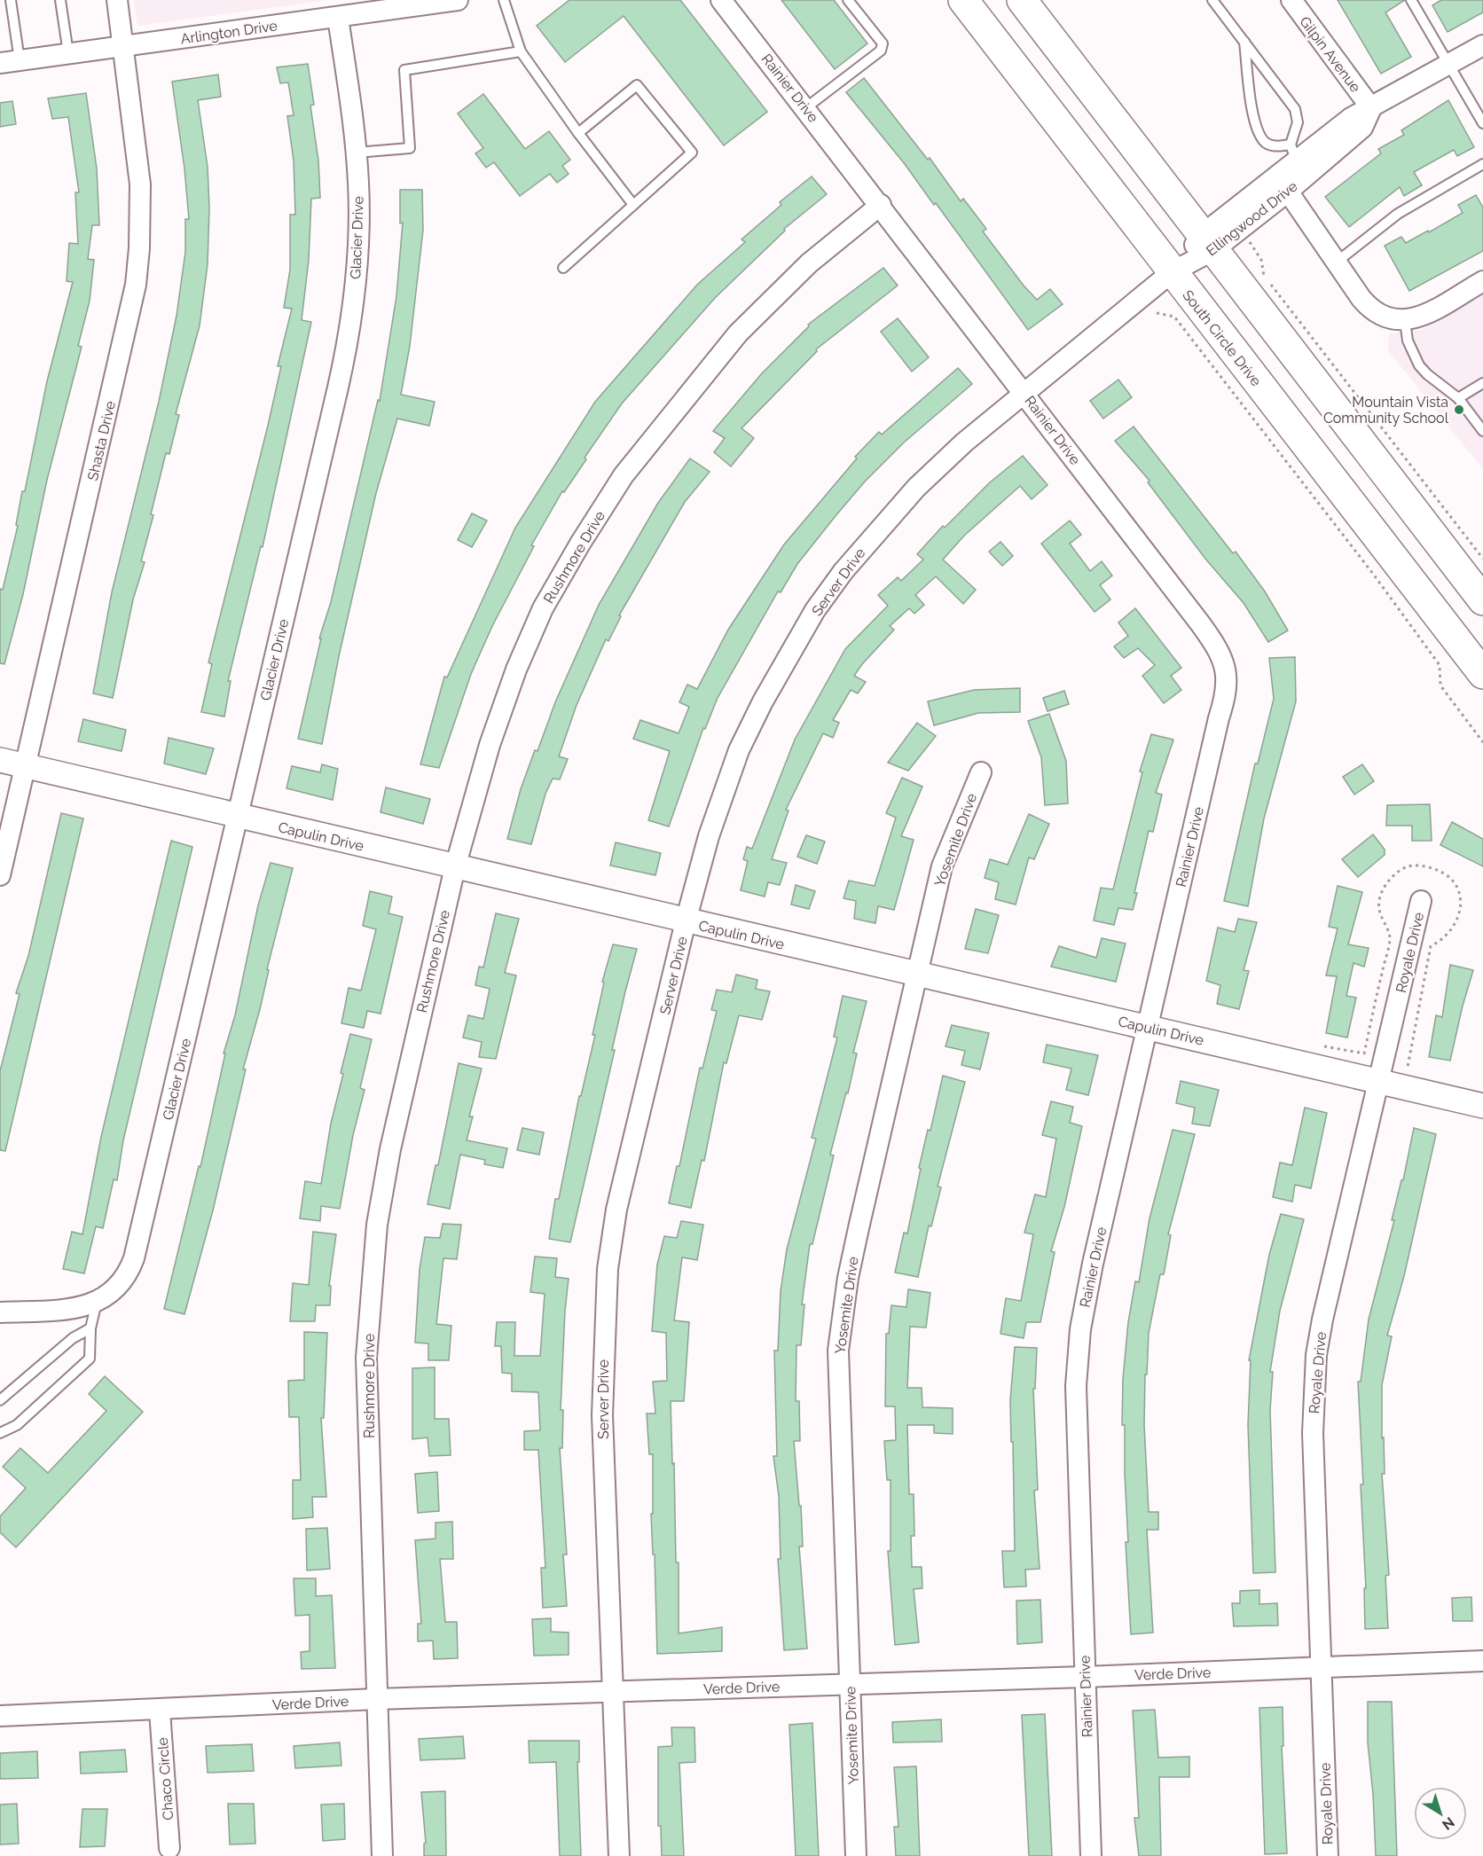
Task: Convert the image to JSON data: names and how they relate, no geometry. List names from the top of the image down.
{
  "streets": {
    "main road": ["South Circle Drive"],
    "street": [
      "Arlington Drive",
      "Gilpin Avenue",
      "Rainier Drive",
      "Ellingwood Drive",
      "Glacier Drive",
      "Shasta Drive",
      "Rushmore Drive",
      "Server Drive",
      "Capulin Drive",
      "Yosemite Drive",
      "Royale Drive",
      "Verde Drive",
      "Chaco Circle"
    ]
  },
  "crossings": [
    ["Arlington Drive", "Glacier Drive"],
    ["Arlington Drive", "Shasta Drive"],
    ["Gilpin Avenue", "Ellingwood Drive"],
    ["Rainier Drive", "Rushmore Drive"],
    ["Rainier Drive", "Server Drive"],
    ["Rainier Drive", "Capulin Drive"],
    ["Rainier Drive", "Verde Drive"],
    ["Ellingwood Drive", "South Circle Drive"],
    ["Ellingwood Drive", "Server Drive"],
    ["Glacier Drive", "Capulin Drive"],
    ["South Circle Drive", "Server Drive"],
    ["Shasta Drive", "Capulin Drive"],
    ["Rushmore Drive", "Capulin Drive"],
    ["Rushmore Drive", "Verde Drive"],
    ["Server Drive", "Capulin Drive"],
    ["Server Drive", "Verde Drive"],
    ["Capulin Drive", "Yosemite Drive"],
    ["Capulin Drive", "Royale Drive"],
    ["Yosemite Drive", "Verde Drive"],
    ["Royale Drive", "Verde Drive"],
    ["Verde Drive", "Chaco Circle"]
  ],
  "places": ["Mountain Vista Community School"],
  "north": "bottom right"
}
